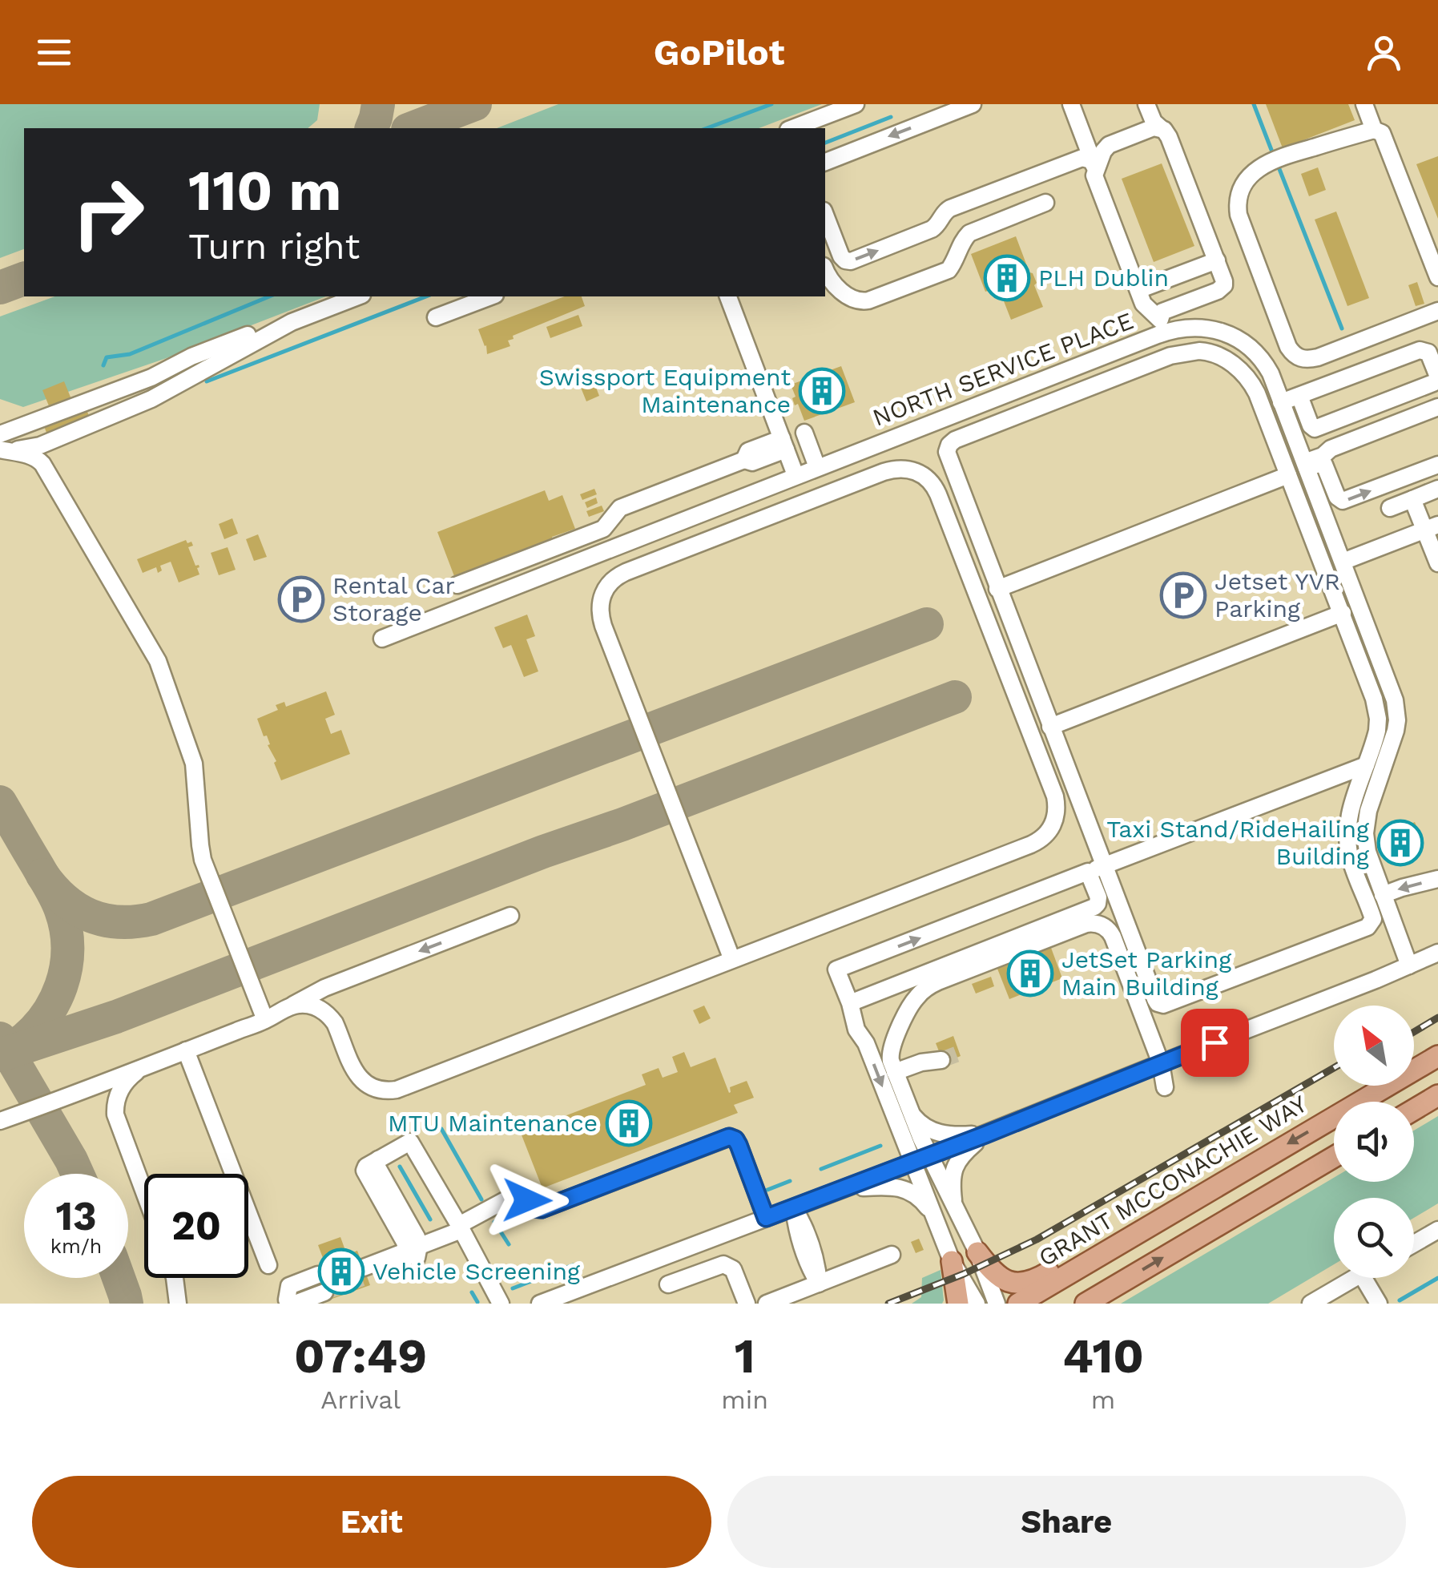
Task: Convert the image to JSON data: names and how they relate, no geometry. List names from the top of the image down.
{
  "streets": {
    "main road": ["GRANT MCCONACHIE WAY"],
    "street": ["NORTH SERVICE PLACE"]
  },
  "places": {
    "building": [
      "PLH Dublin",
      "Swissport Equipment Maintenance",
      "Taxi Stand/RideHailing Building",
      "JetSet Parking Main Building",
      "MTU Maintenance",
      "Vehicle Screening"
    ],
    "parking": ["Jetset YVR Parking", "Rental Car Storage"]
  },
  "north": "top left",
  "page": {
    "header": "GoPilot",
    "turn": ["110 m", "Turn right"],
    "speed": "13 km/h",
    "limit": "20",
    "eta": [
      "07:49",
      "Arrival",
      "1",
      "min",
      "410",
      "m"
    ],
    "buttons": ["Exit", "Share"]
  }
}
